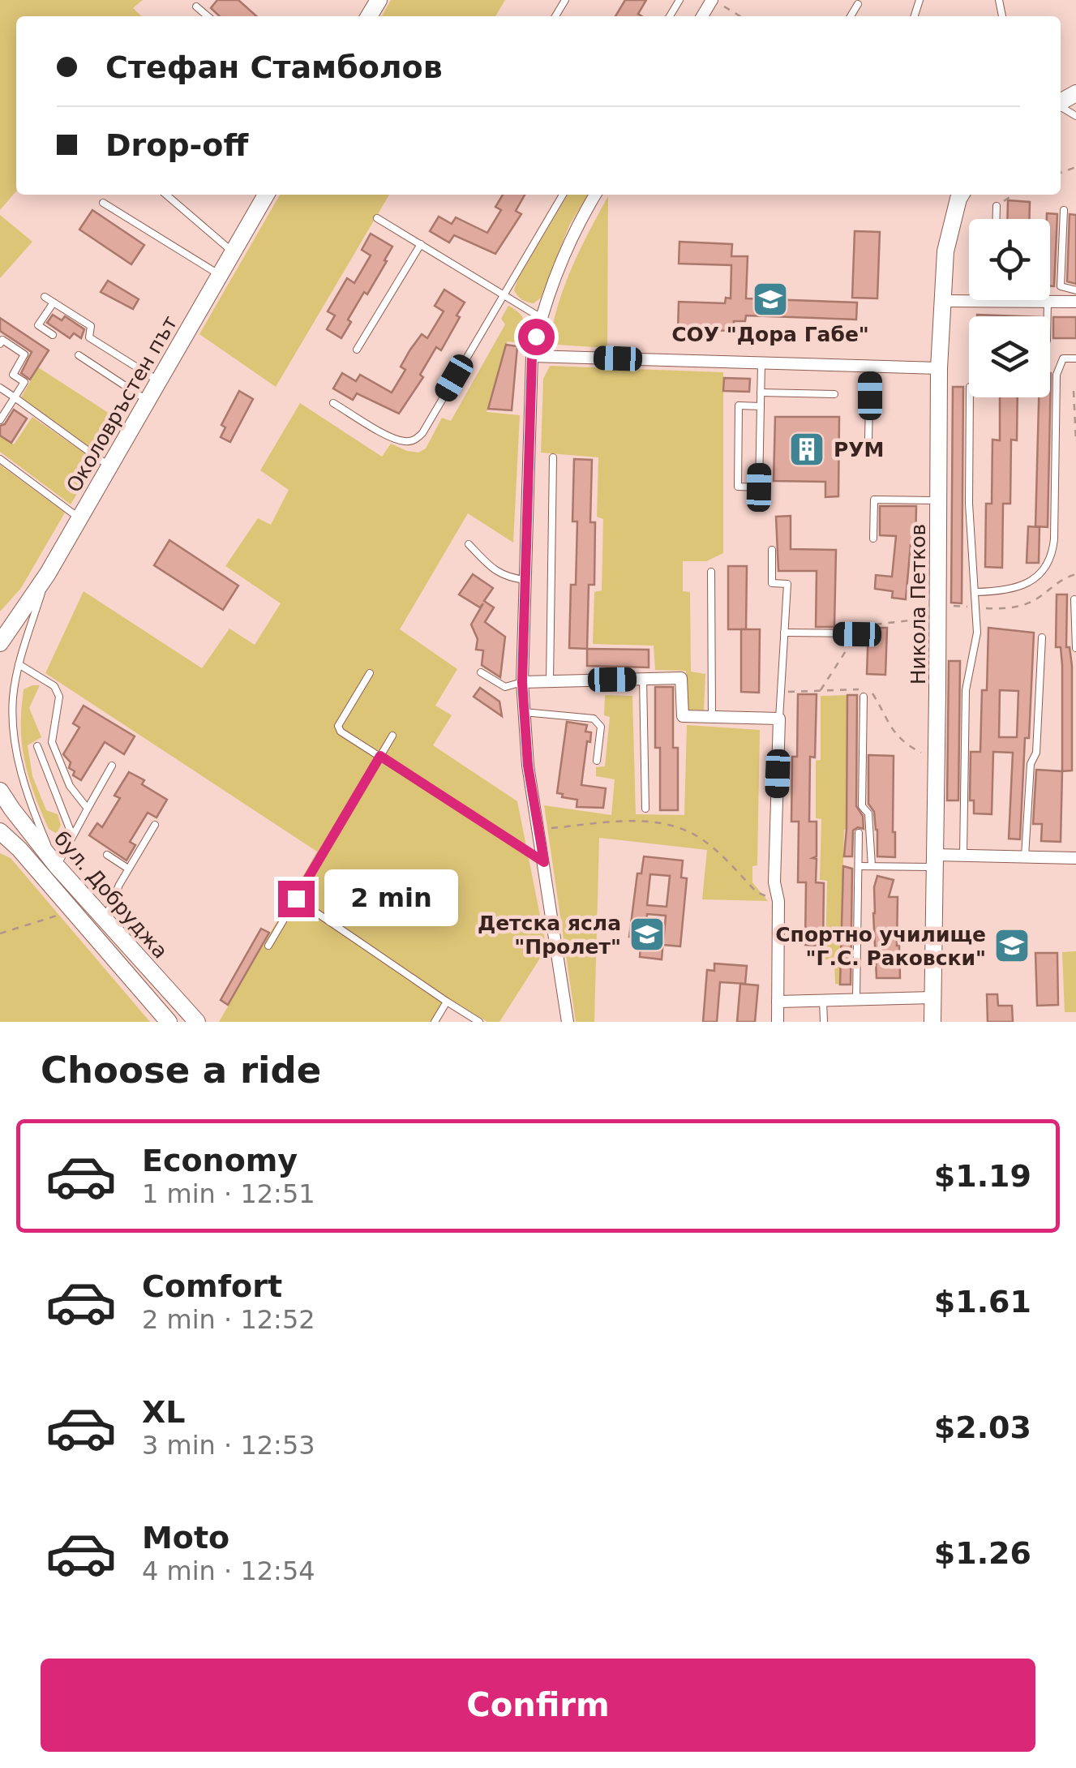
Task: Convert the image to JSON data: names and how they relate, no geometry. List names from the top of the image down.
{
  "streets": {
    "main road": ["Околовръстен път", "Никола Петков", "бул. Добруджа"]
  },
  "places": {
    "school or university": ["СОУ \"Дора Габе\"", "Детска ясла \"Пролет\"", "Спортно училище \"Г.С. Раковски\""],
    "building": ["РУМ"]
  },
  "page": {
    "banner": ["Стефан Стамболов", "Drop-off"],
    "bubble": "2 min",
    "heading": "Choose a ride",
    "list": [
      {
        "name": "Economy",
        "note": "1 min · 12:51",
        "value": "$1.19"
      },
      {
        "name": "Comfort",
        "note": "2 min · 12:52",
        "value": "$1.61"
      },
      {
        "name": "XL",
        "note": "3 min · 12:53",
        "value": "$2.03"
      },
      {
        "name": "Moto",
        "note": "4 min · 12:54",
        "value": "$1.26"
      }
    ],
    "buttons": "Confirm"
  }
}
